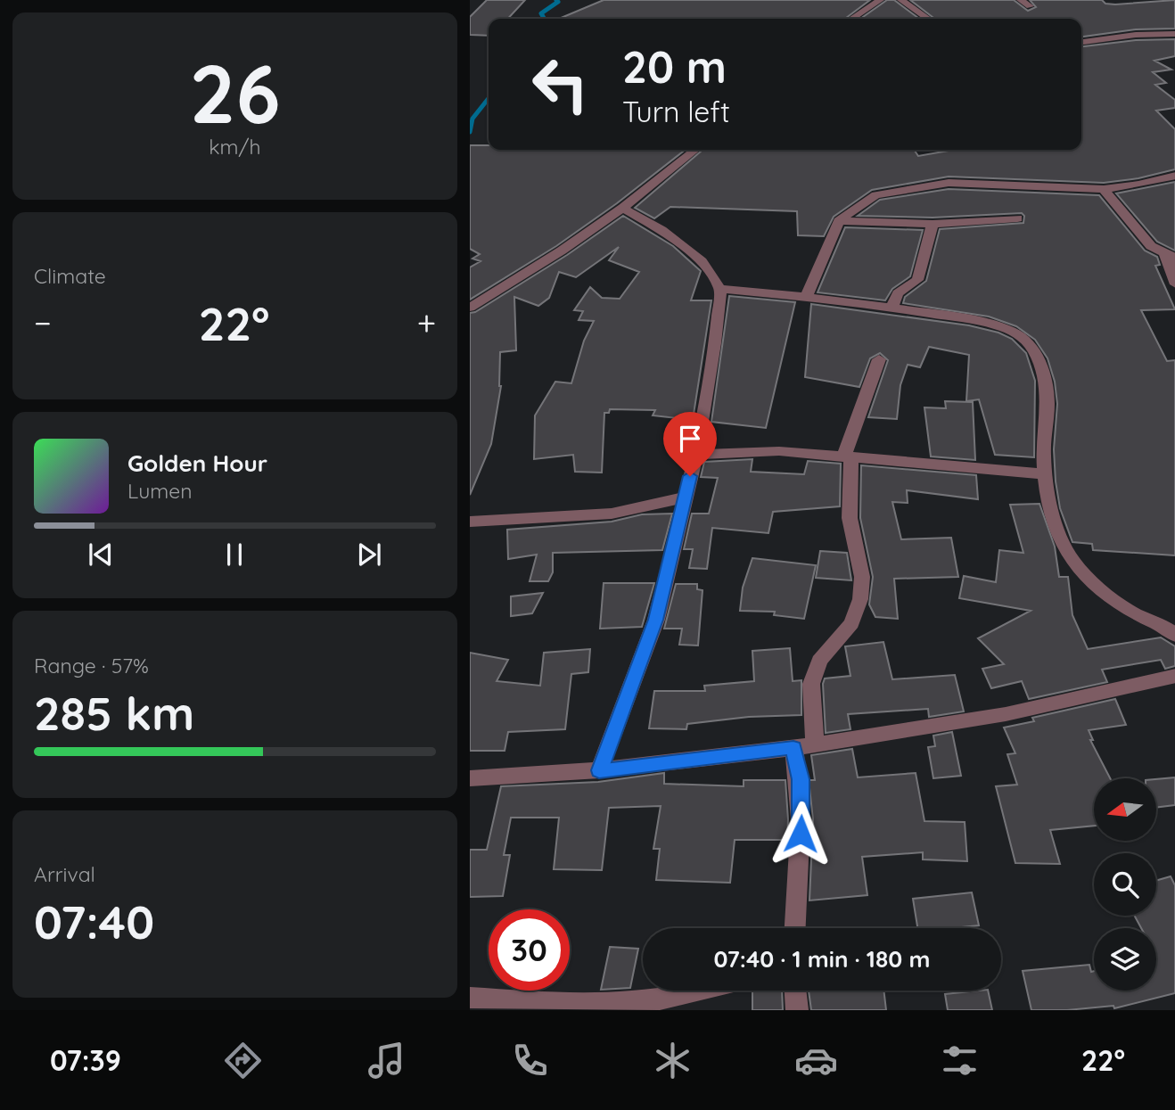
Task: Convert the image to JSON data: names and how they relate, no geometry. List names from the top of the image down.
{
  "north": "left",
  "page": {
    "tile": [
      ["26", "km/h"],
      "Climate",
      ["Range · 57%", "285 km"],
      ["Arrival", "07:40"]
    ],
    "turn": ["20 m", "Turn left"],
    "heat": ["−", "22°", "+"],
    "song": ["Golden Hour", "Lumen"],
    "limit": "30",
    "trip": "07:40 · 1 min · 180 m",
    "tabs": ["07:39", "22°"]
  }
}
